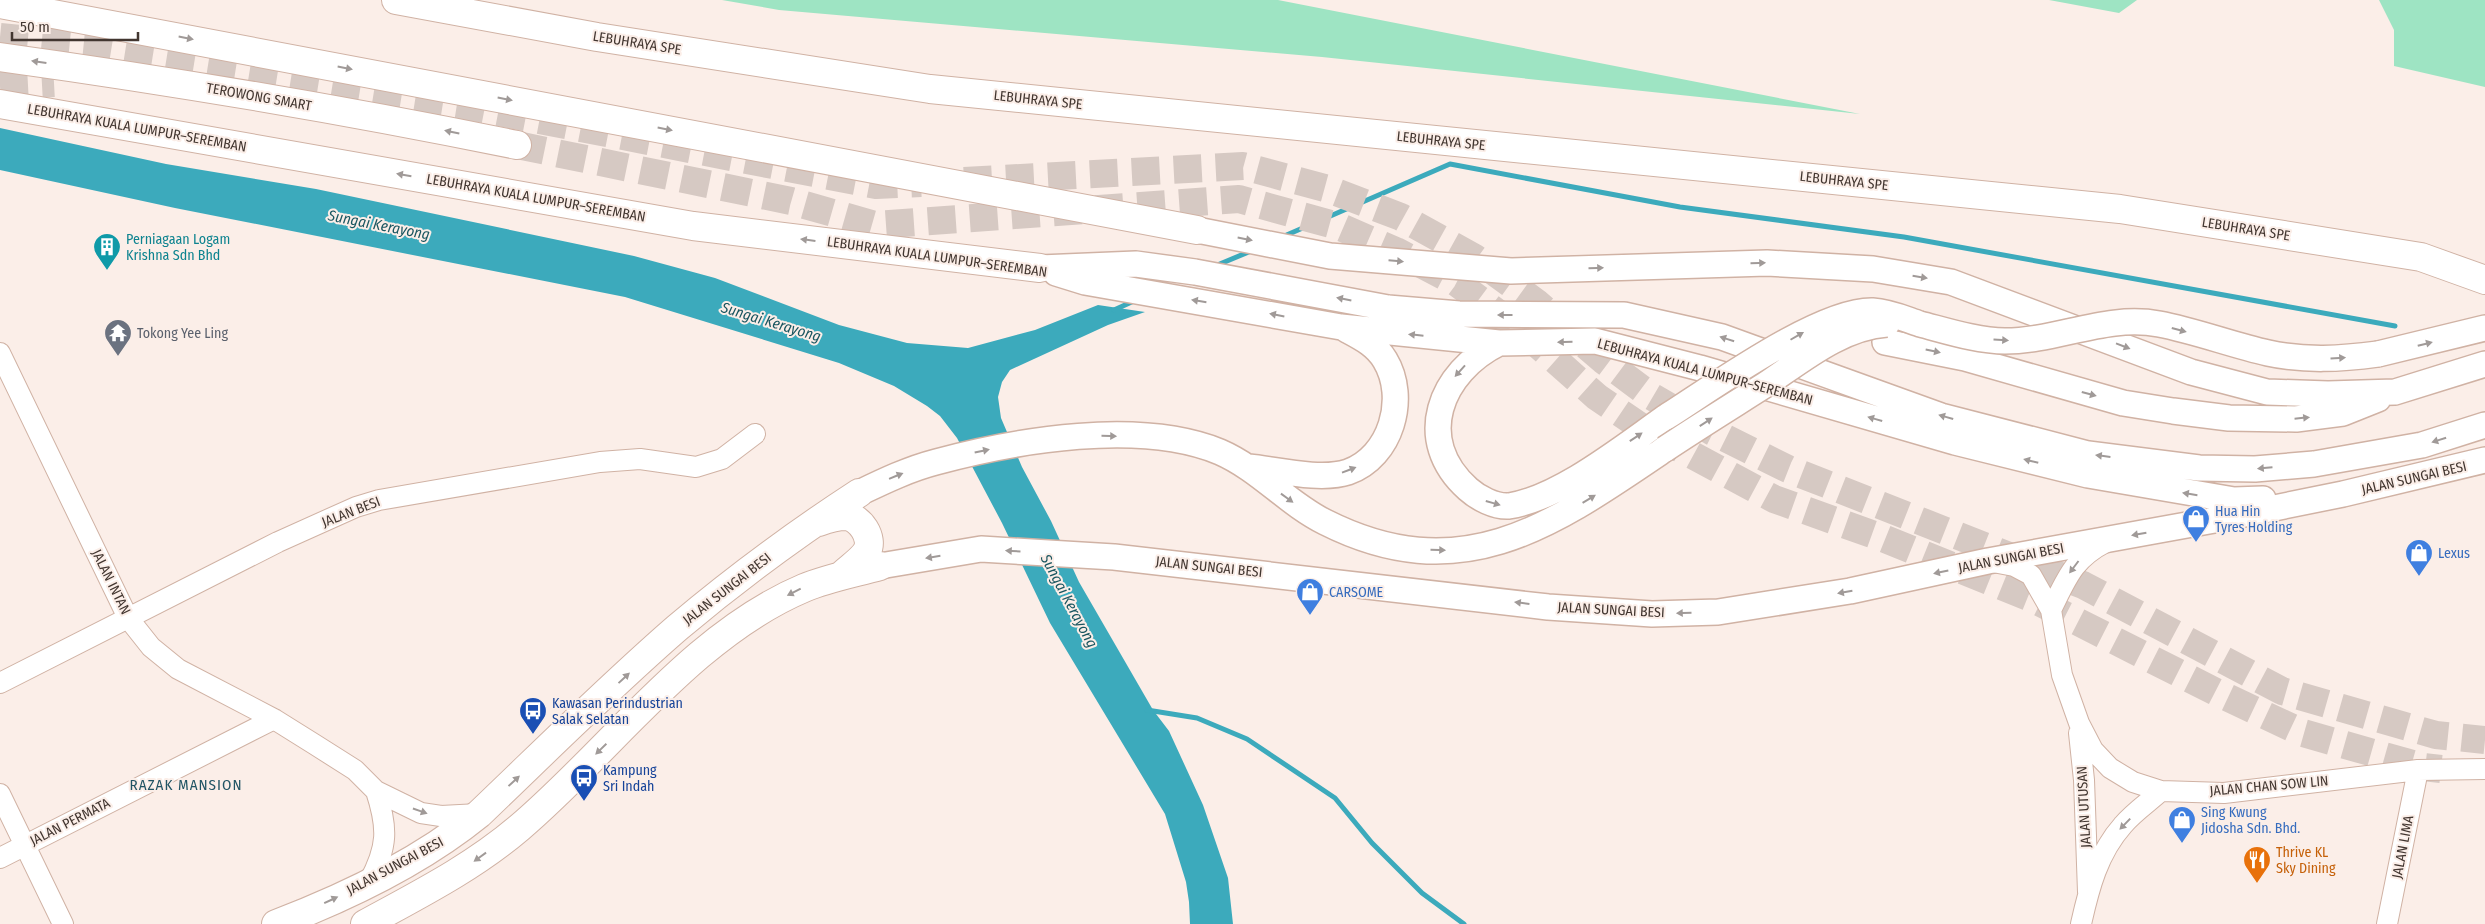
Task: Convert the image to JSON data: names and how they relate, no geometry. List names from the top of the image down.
{
  "streets": {
    "highway": [
      "LEBUHRAYA SPE",
      "TEROWONG SMART",
      "LEBUHRAYA KUALA LUMPUR–SEREMBAN",
      "JALAN SUNGAI BESI"
    ],
    "street": [
      "JALAN BESI",
      "JALAN INTAN",
      "JALAN CHAN SOW LIN",
      "JALAN UTUSAN",
      "JALAN PERMATA",
      "JALAN LIMA"
    ]
  },
  "crossings": [
    ["LEBUHRAYA KUALA LUMPUR–SEREMBAN", "JALAN SUNGAI BESI"],
    ["JALAN SUNGAI BESI", "JALAN INTAN"],
    ["JALAN SUNGAI BESI", "JALAN CHAN SOW LIN"],
    ["JALAN BESI", "JALAN INTAN"],
    ["JALAN INTAN", "JALAN PERMATA"],
    ["JALAN CHAN SOW LIN", "JALAN UTUSAN"],
    ["JALAN CHAN SOW LIN", "JALAN LIMA"]
  ],
  "one_way": ["JALAN UTUSAN"],
  "districts": ["RAZAK MANSION"],
  "water": ["Sungai Kerayong"],
  "places": {
    "building": ["Perniagaan Logam Krishna Sdn Bhd"],
    "temple": ["Tokong Yee Ling"],
    "shop": [
      "Hua Hin Tyres Holding",
      "Lexus",
      "CARSOME",
      "Sing Kwung Jidosha Sdn. Bhd."
    ],
    "bus stop": ["Kawasan Perindustrian Salak Selatan", "Kampung Sri Indah"],
    "restaurant": ["Thrive KL Sky Dining"]
  },
  "scale_bar": "50 m"
}
